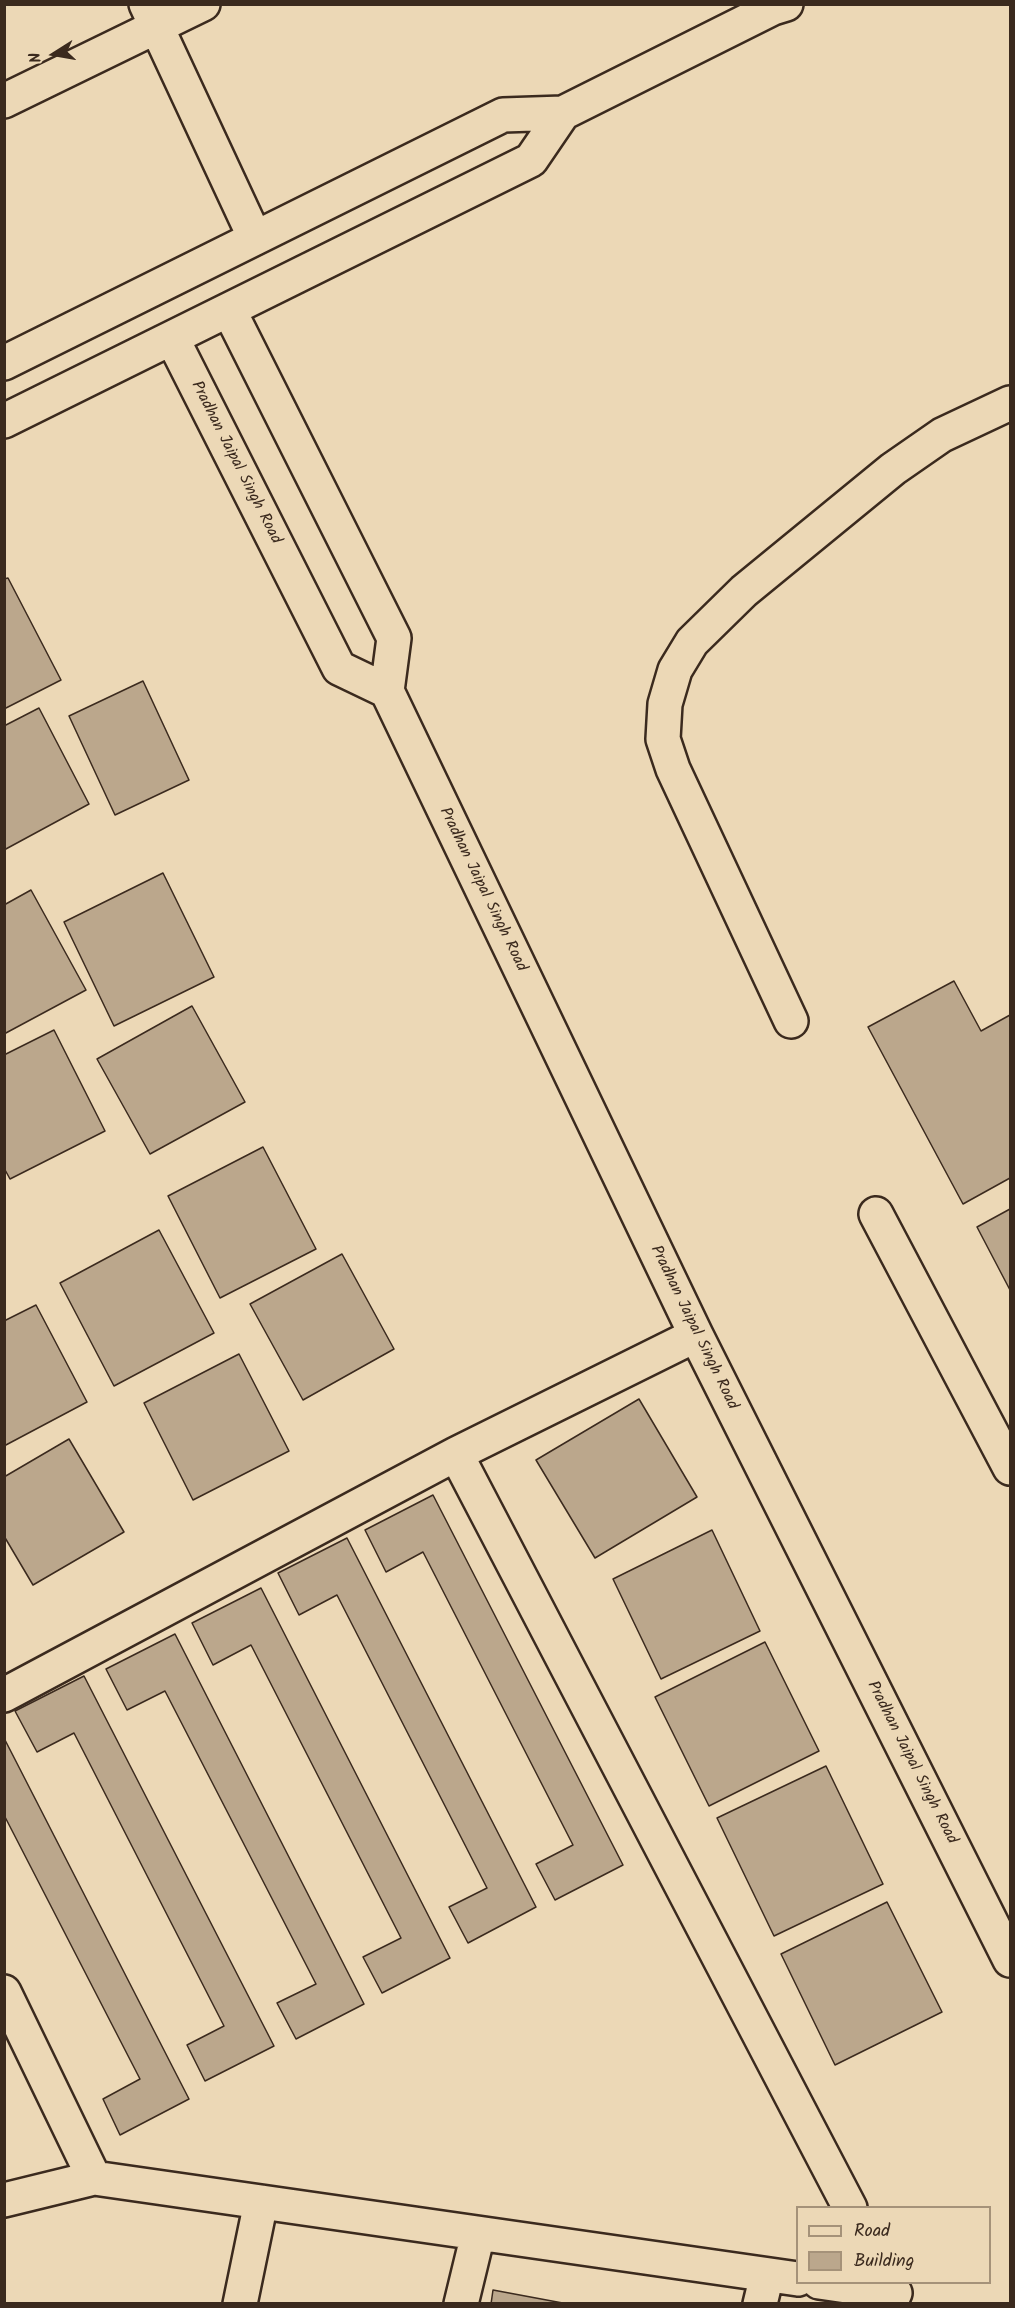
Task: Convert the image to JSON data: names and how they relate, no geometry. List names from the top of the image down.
{
  "streets": {
    "street": ["Pradhan Jaipal Singh Road"]
  },
  "legend": ["Road", "Building"],
  "north": "left"
}
